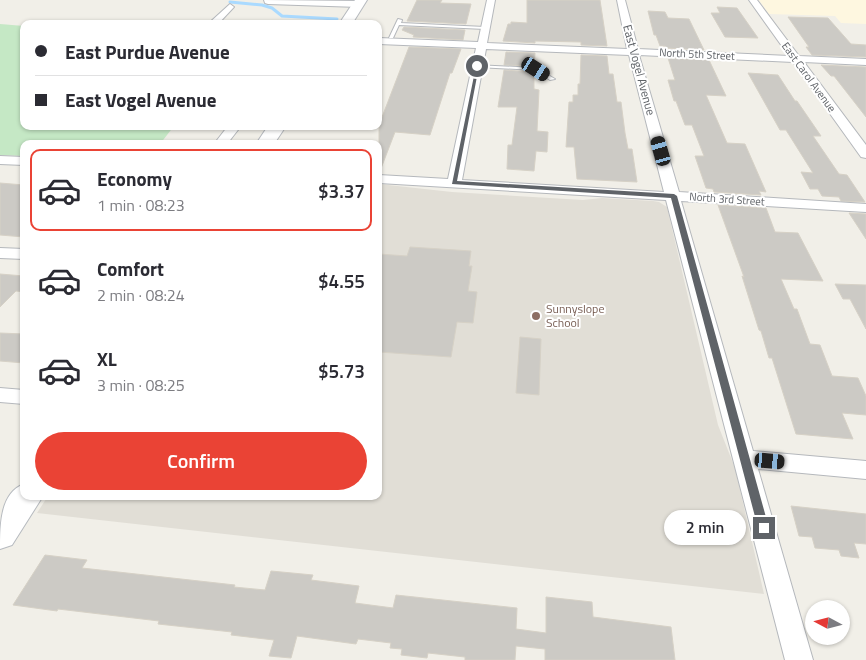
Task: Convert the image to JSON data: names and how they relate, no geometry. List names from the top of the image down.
{
  "streets": {
    "street": [
      "North 5th Street",
      "East Vogel Avenue",
      "East Carol Avenue",
      "North 3rd Street"
    ]
  },
  "crossings": [
    ["North 5th Street", "East Vogel Avenue"],
    ["North 5th Street", "East Carol Avenue"],
    ["East Vogel Avenue", "North 3rd Street"]
  ],
  "places": ["Sunnyslope School"],
  "north": "left",
  "page": {
    "banner": ["East Purdue Avenue", "East Vogel Avenue"],
    "list": [
      {
        "name": "Economy",
        "note": "1 min · 08:23",
        "value": "$3.37"
      },
      {
        "name": "Comfort",
        "note": "2 min · 08:24",
        "value": "$4.55"
      },
      {
        "name": "XL",
        "note": "3 min · 08:25",
        "value": "$5.73"
      }
    ],
    "buttons": "Confirm",
    "bubble": "2 min"
  }
}
